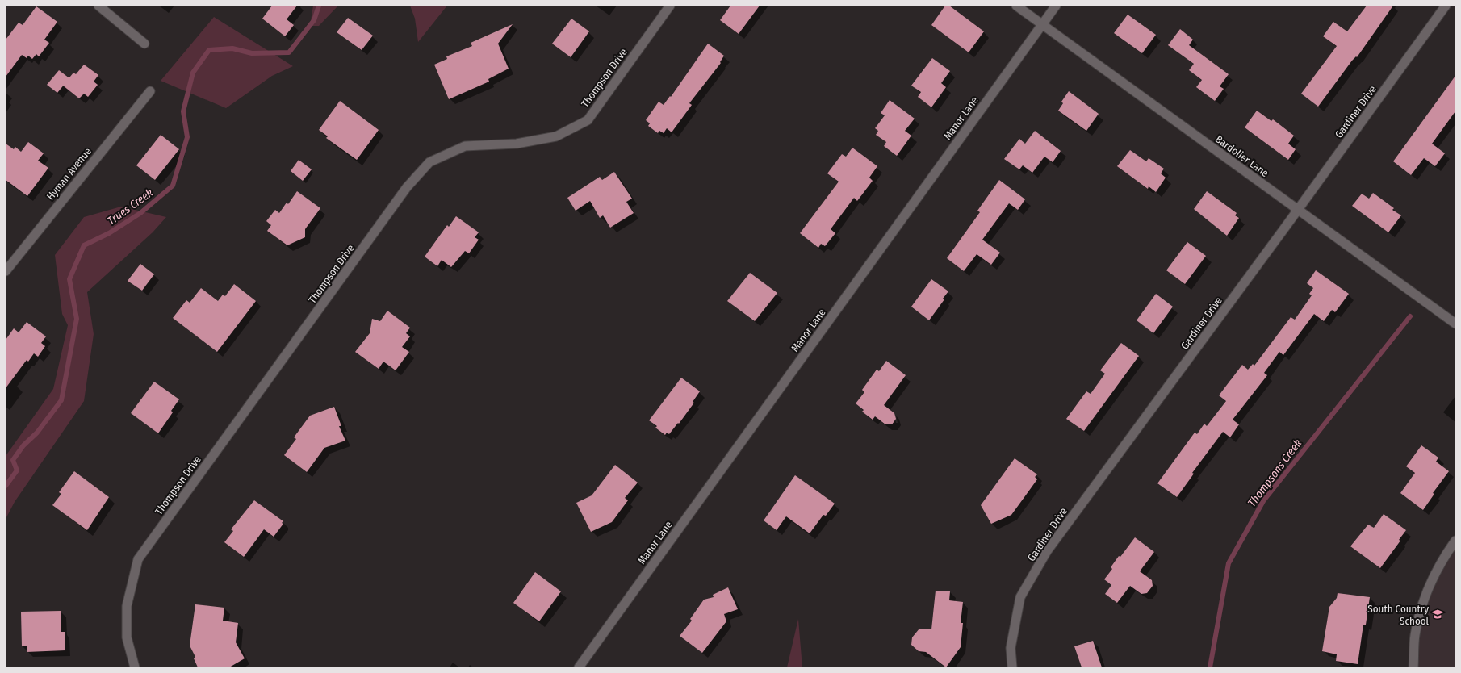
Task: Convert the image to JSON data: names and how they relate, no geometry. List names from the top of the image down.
{
  "streets": {
    "street": [
      "Thompson Drive",
      "Gardiner Drive",
      "Manor Lane",
      "Bardolier Lane",
      "Hyman Avenue"
    ]
  },
  "crossings": [
    ["Gardiner Drive", "Bardolier Lane"],
    ["Manor Lane", "Bardolier Lane"]
  ],
  "water": ["Trues Creek", "Thompsons Creek"],
  "places": {
    "school or university": ["South Country School"]
  }
}
